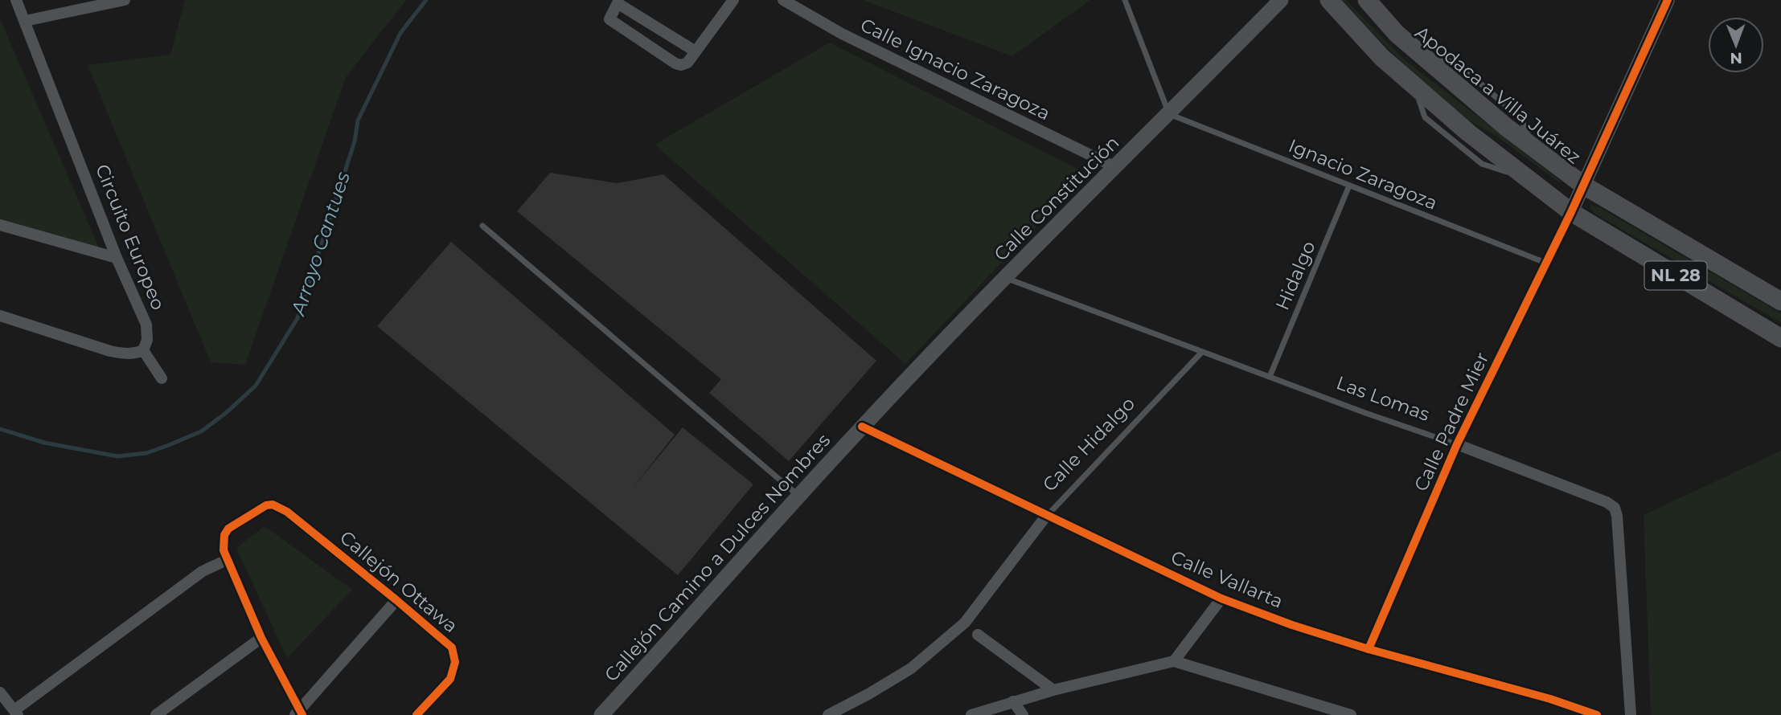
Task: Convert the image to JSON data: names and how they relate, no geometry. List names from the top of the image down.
{
  "streets": {
    "main road": [
      "Apodaca a Villa Juárez",
      "Calle Constitución",
      "NL 28",
      "Callejón Camino a Dulces Nombres"
    ],
    "street": [
      "Calle Ignacio Zaragoza",
      "Circuito Europeo",
      "Las Lomas",
      "Calle Padre Mier",
      "Calle Hidalgo",
      "Calle Vallarta",
      "Callejón Ottawa"
    ],
    "lane": ["Ignacio Zaragoza", "Hidalgo"]
  },
  "crossings": [
    ["Calle Ignacio Zaragoza", "Calle Constitución"],
    ["Ignacio Zaragoza", "Calle Constitución"],
    ["Ignacio Zaragoza", "Hidalgo"],
    ["Ignacio Zaragoza", "Calle Padre Mier"],
    ["Calle Constitución", "Las Lomas"],
    ["Calle Constitución", "Callejón Camino a Dulces Nombres"],
    ["Calle Constitución", "Calle Vallarta"],
    ["Hidalgo", "Las Lomas"],
    ["NL 28", "Calle Padre Mier"],
    ["Las Lomas", "Calle Padre Mier"],
    ["Las Lomas", "Calle Hidalgo"],
    ["Calle Padre Mier", "Calle Vallarta"],
    ["Calle Hidalgo", "Calle Vallarta"],
    ["Callejón Camino a Dulces Nombres", "Calle Vallarta"]
  ],
  "water": ["Arroyo Cantues"],
  "north": "bottom"
}
